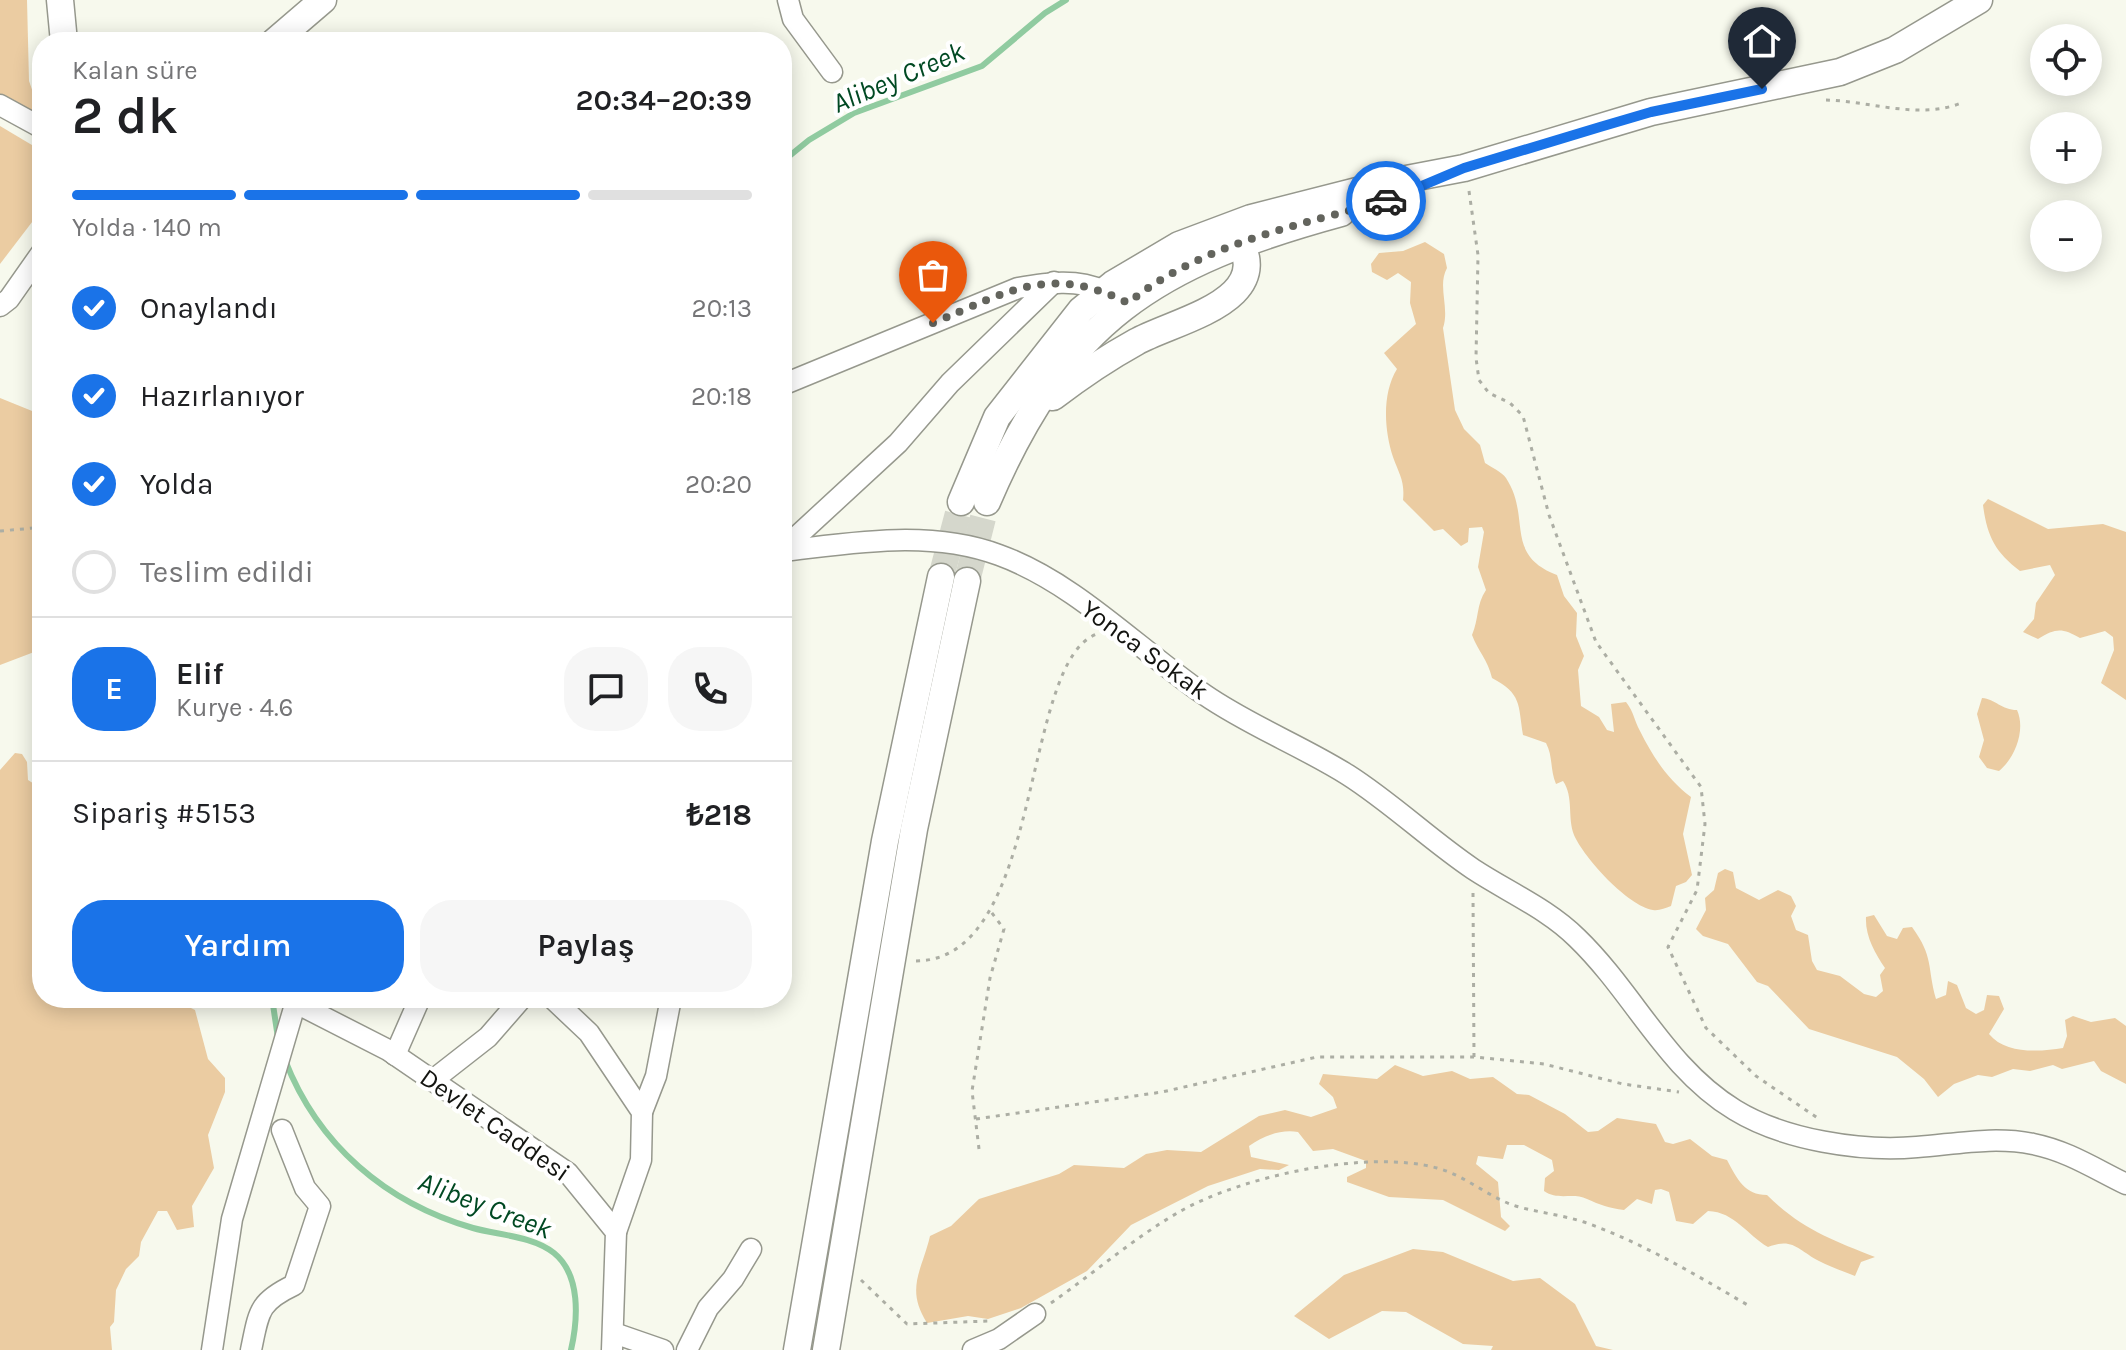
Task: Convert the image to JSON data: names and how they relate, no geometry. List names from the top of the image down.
{
  "streets": {
    "street": ["Yonca Sokak", "Devlet Caddesi"]
  },
  "water": ["Alibey Creek"],
  "page": {
    "map_buttons": ["+", "−"],
    "heading": ["2 dk", "Kalan süre", "20:34–20:39"],
    "panel": [
      "Elif",
      "Kurye · 4.6",
      "Sipariş #5153",
      "₺218"
    ],
    "bar": "Yolda · 140 m",
    "list": [
      ["Onaylandı", "20:13"],
      ["Hazırlanıyor", "20:18"],
      ["Yolda", "20:20"],
      "Teslim edildi"
    ],
    "round": "E",
    "buttons": ["Yardım", "Paylaş"]
  }
}
